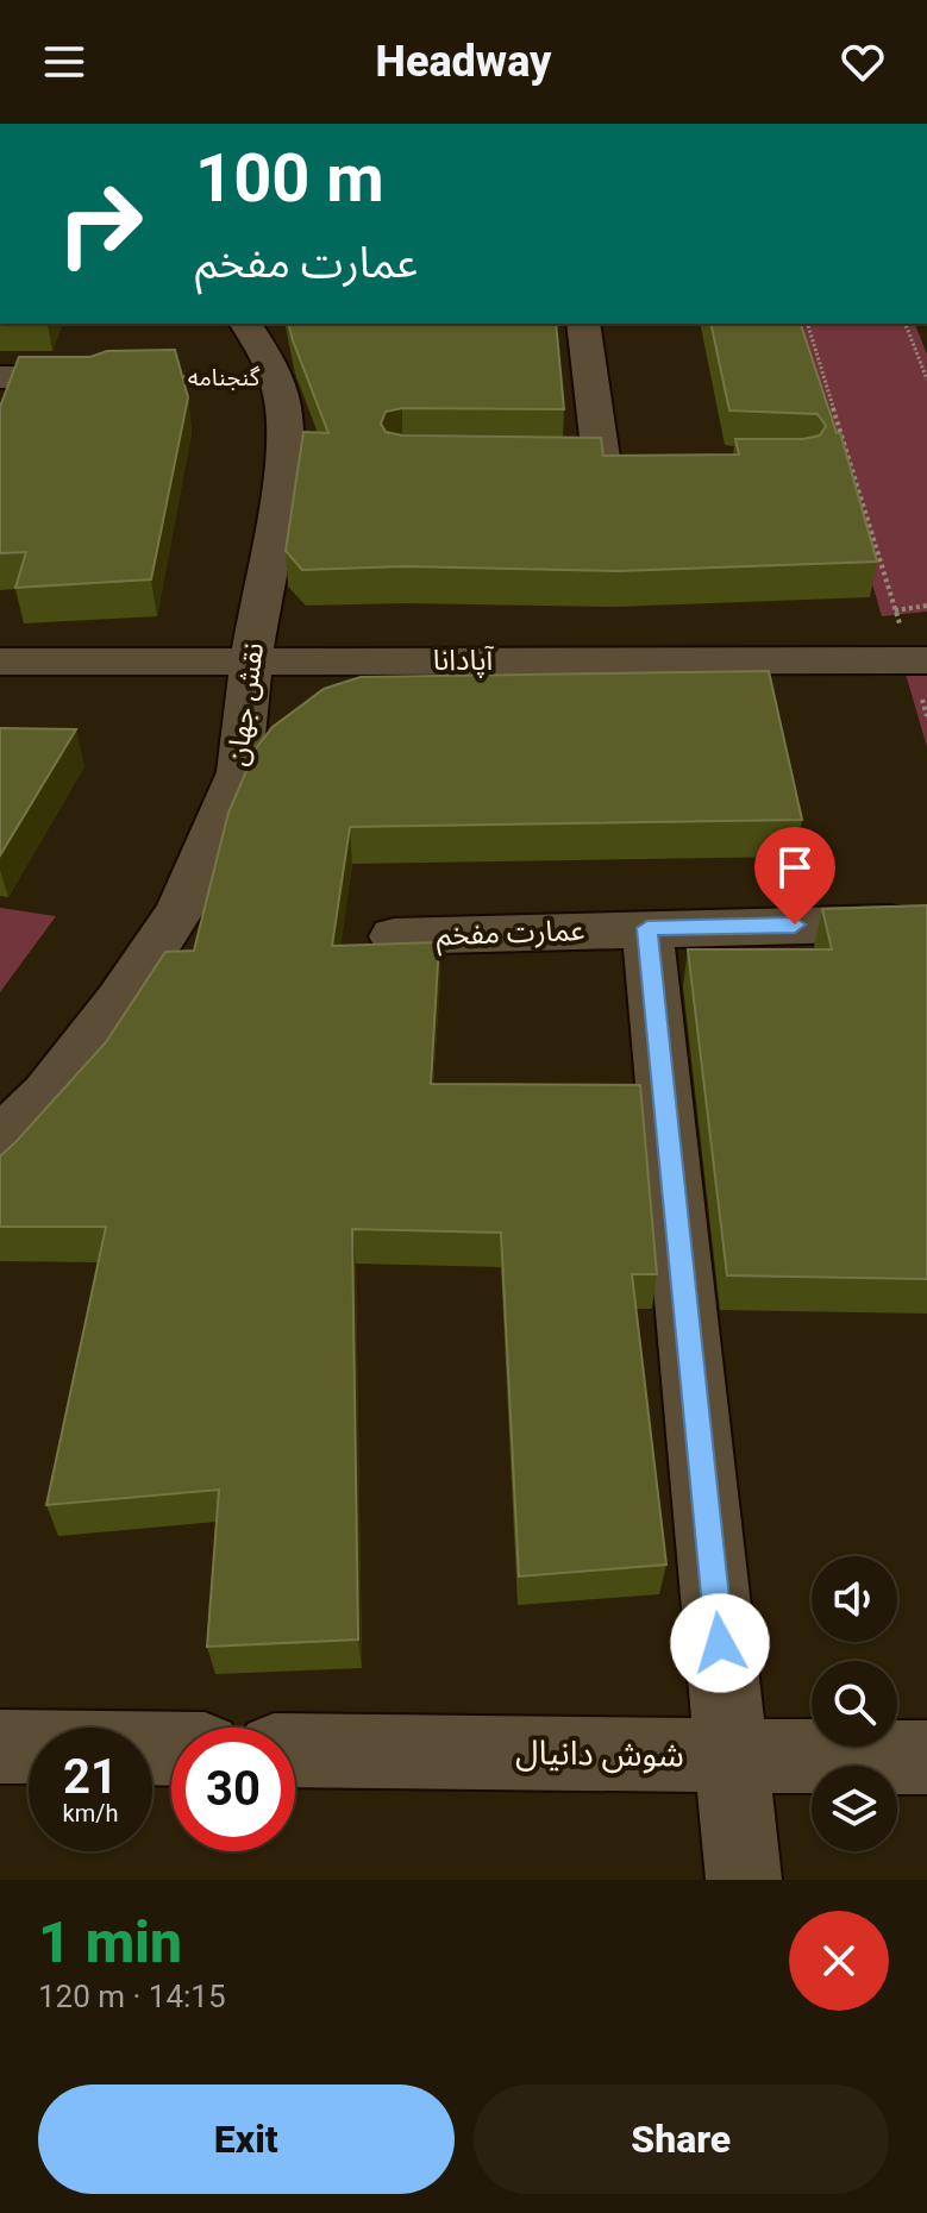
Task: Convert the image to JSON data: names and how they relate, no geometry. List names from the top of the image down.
{
  "streets": {
    "street": [
      "آپادانا",
      "نقش جهان",
      "عمارت مفخم",
      "شوش دانیال"
    ],
    "path": ["گنجنامه"]
  },
  "crossings": [
    ["گنجنامه", "نقش جهان"],
    ["آپادانا", "نقش جهان"]
  ],
  "page": {
    "header": "Headway",
    "turn": ["100 m", "عمارت مفخم"],
    "speed": "21 km/h",
    "limit": "30",
    "heading": ["1 min", "120 m · 14:15"],
    "buttons": ["Exit", "Share"]
  }
}
